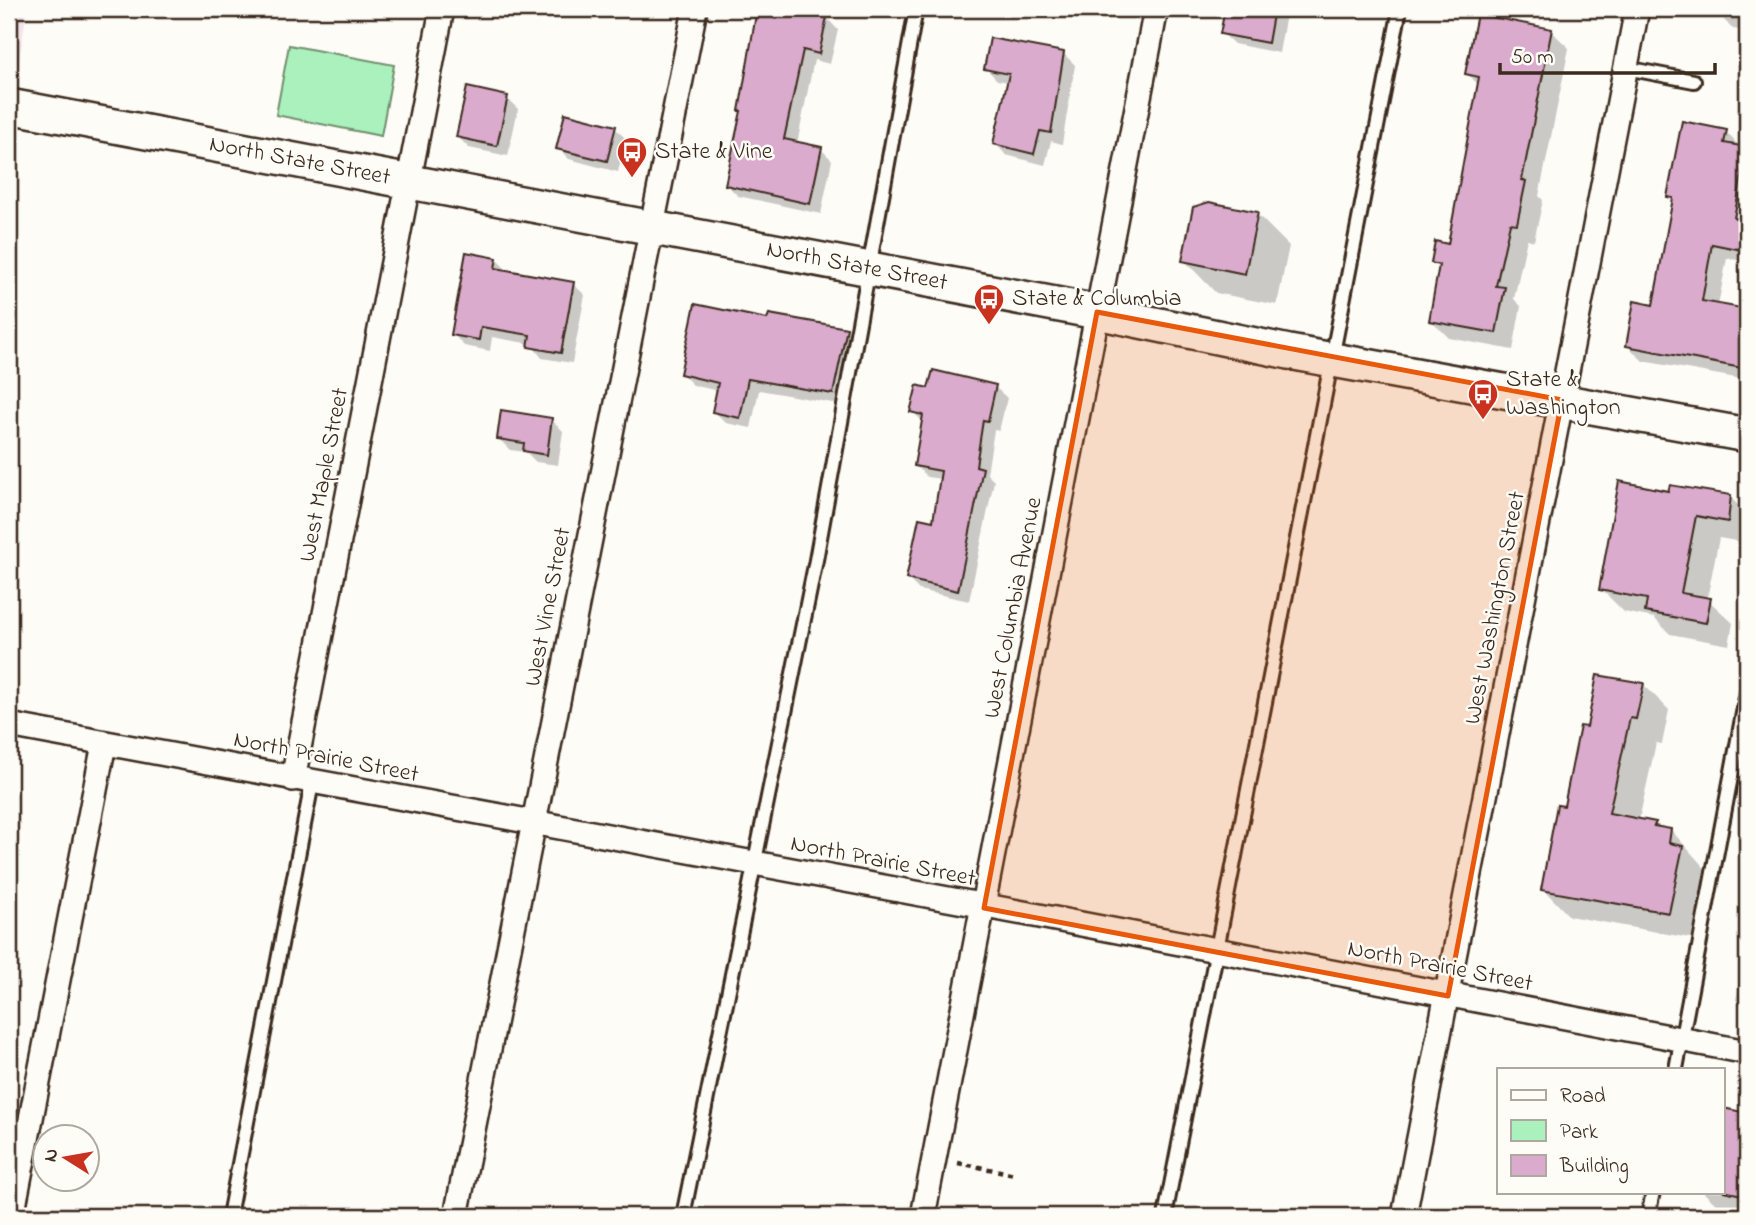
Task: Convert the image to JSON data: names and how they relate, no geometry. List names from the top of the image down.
{
  "streets": {
    "main road": ["North State Street"],
    "street": [
      "West Maple Street",
      "West Vine Street",
      "West Columbia Avenue",
      "West Washington Street",
      "North Prairie Street"
    ]
  },
  "crossings": [
    ["North State Street", "West Maple Street"],
    ["North State Street", "West Vine Street"],
    ["North State Street", "West Columbia Avenue"],
    ["North State Street", "West Washington Street"],
    ["West Maple Street", "North Prairie Street"],
    ["West Vine Street", "North Prairie Street"],
    ["West Columbia Avenue", "North Prairie Street"],
    ["West Washington Street", "North Prairie Street"]
  ],
  "places": {
    "bus stop": ["State & Vine", "State & Columbia", "State & Washington"]
  },
  "legend": ["Road", "Park", "Building"],
  "scale_bar": "50 m",
  "north": "left"
}
